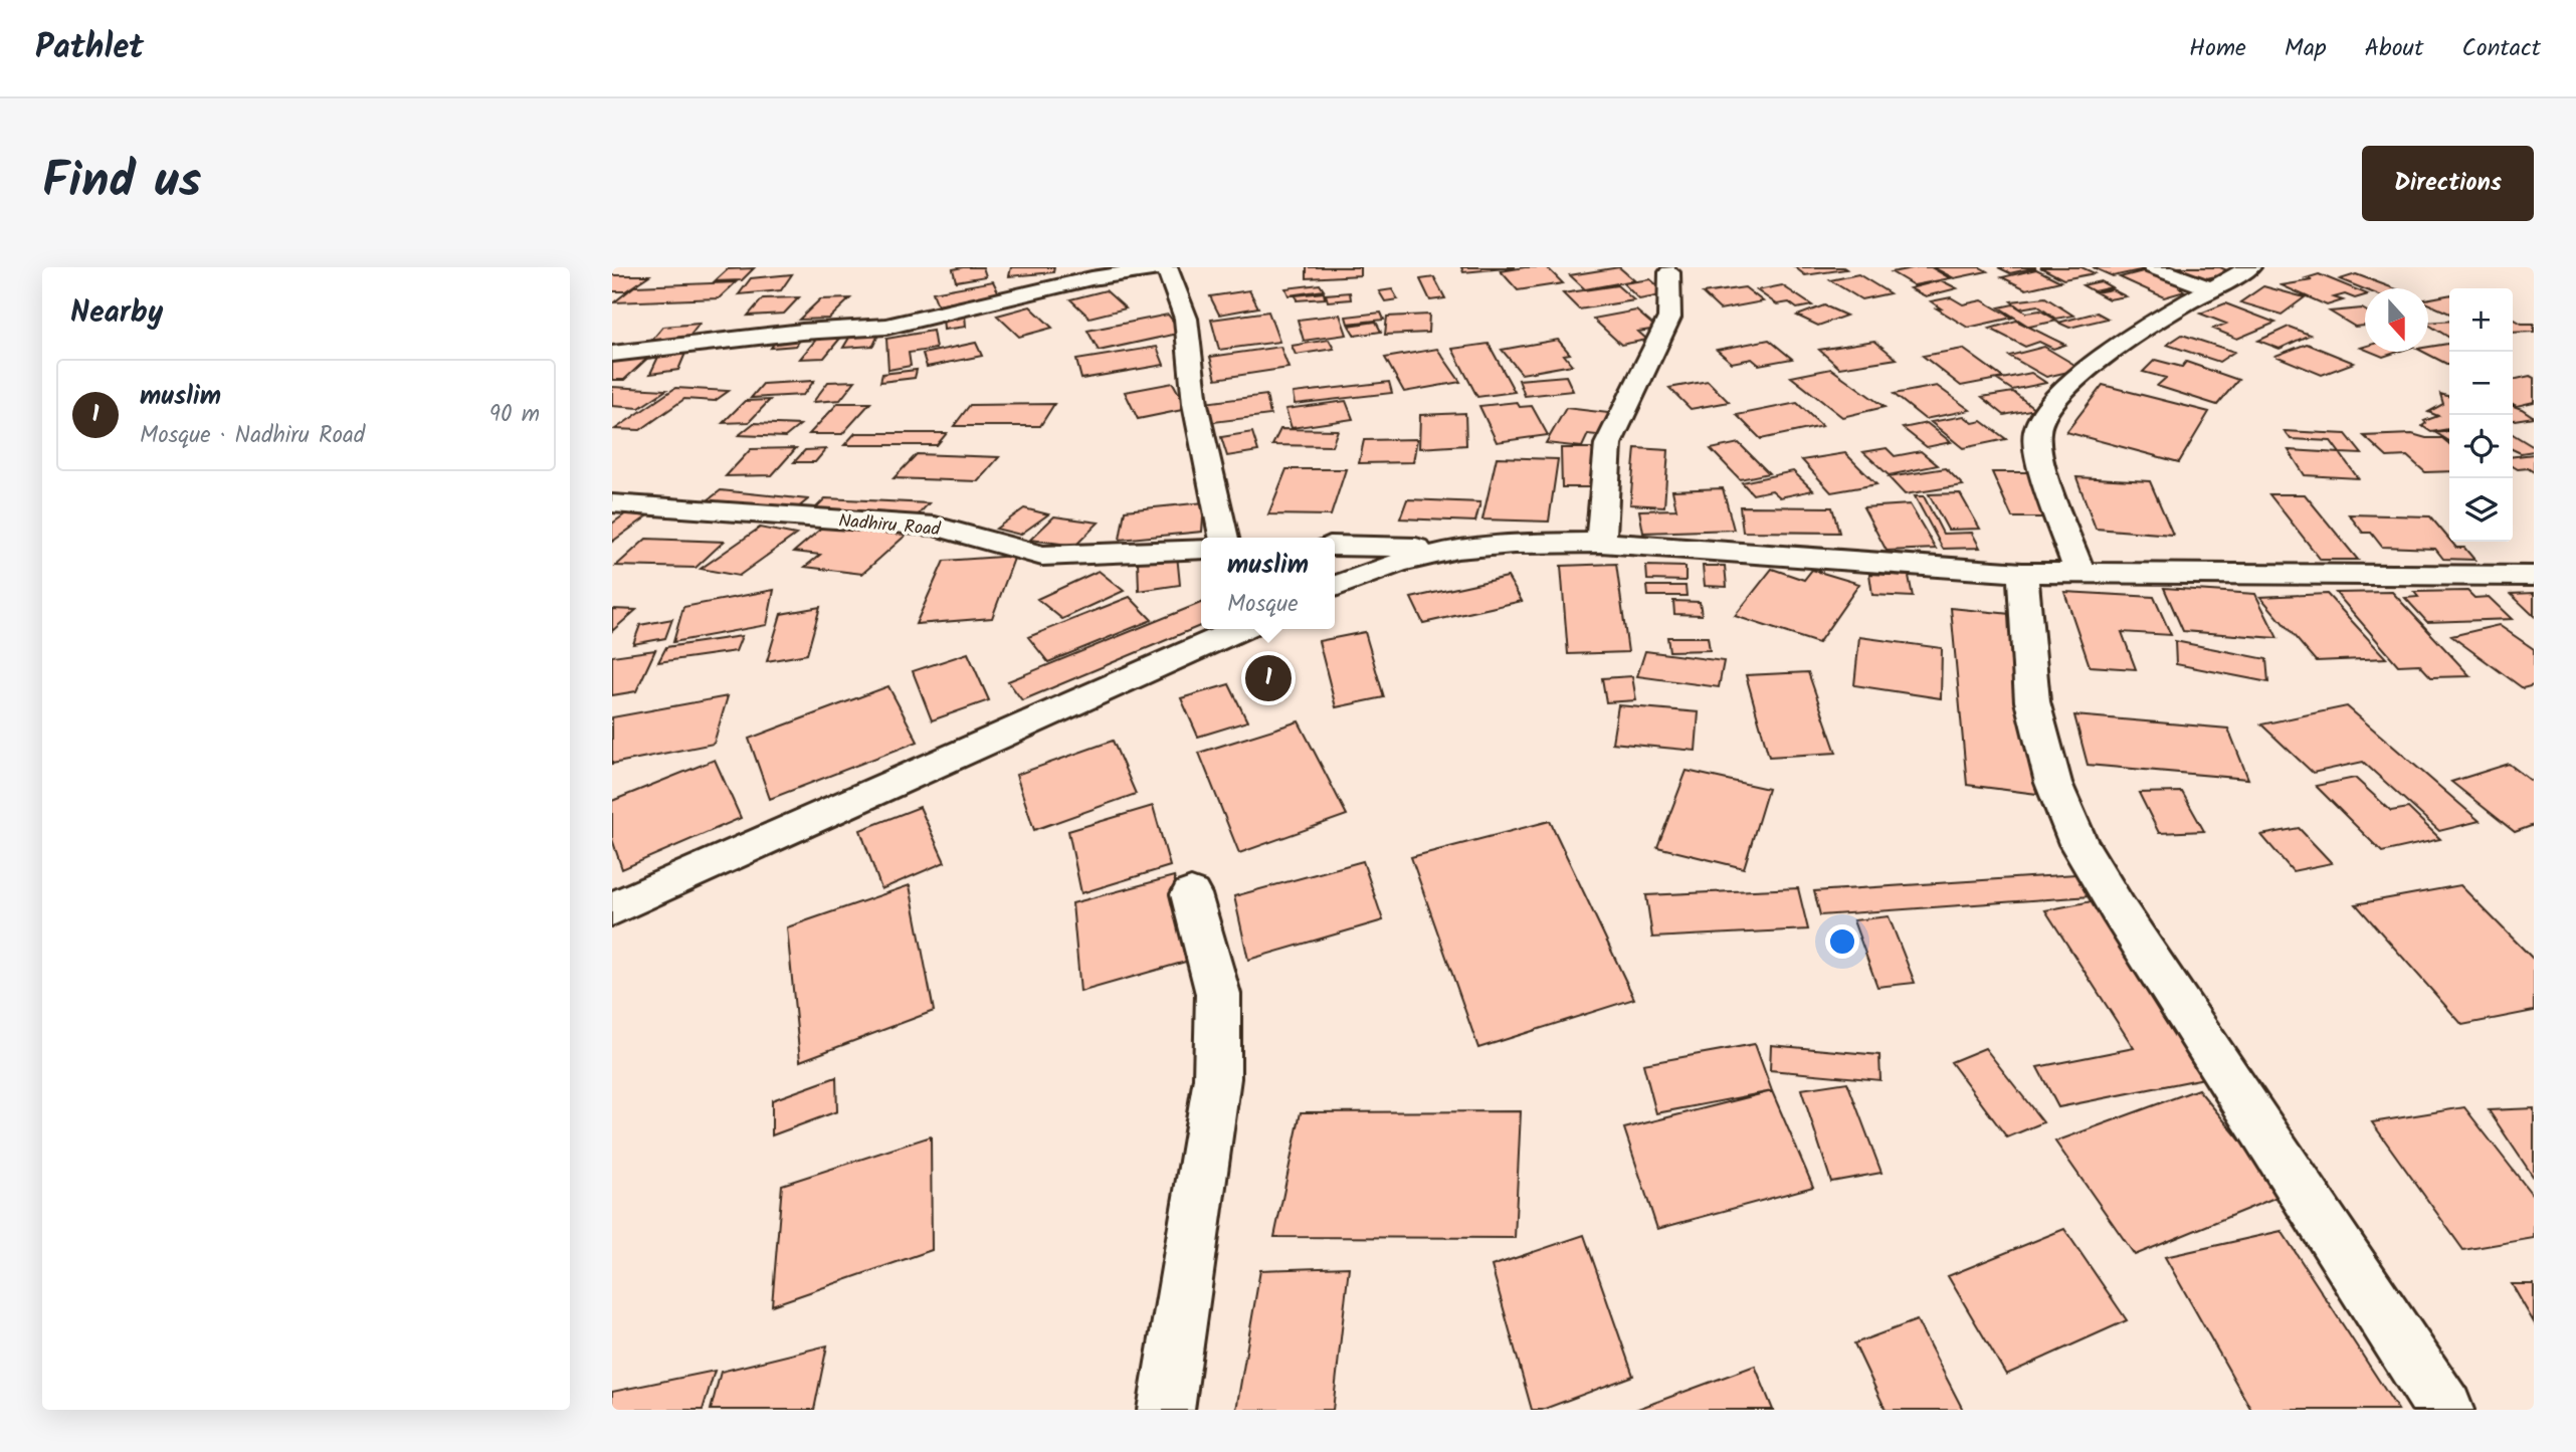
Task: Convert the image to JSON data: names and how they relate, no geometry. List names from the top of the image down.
{
  "streets": {
    "street": ["Nadhiru Road"]
  },
  "north": "bottom",
  "page": {
    "header": "Pathlet",
    "nav": [
      "Home",
      "Map",
      "About",
      "Contact"
    ],
    "title": "Find us",
    "buttons": "Directions",
    "heading": "Nearby",
    "map_buttons": ["+", "−"],
    "list": [
      {
        "mark": "1",
        "name": "muslim",
        "note": "Mosque · Nadhiru Road",
        "value": "90 m"
      }
    ],
    "popup": ["muslim", "Mosque"],
    "pins": "1"
  }
}
